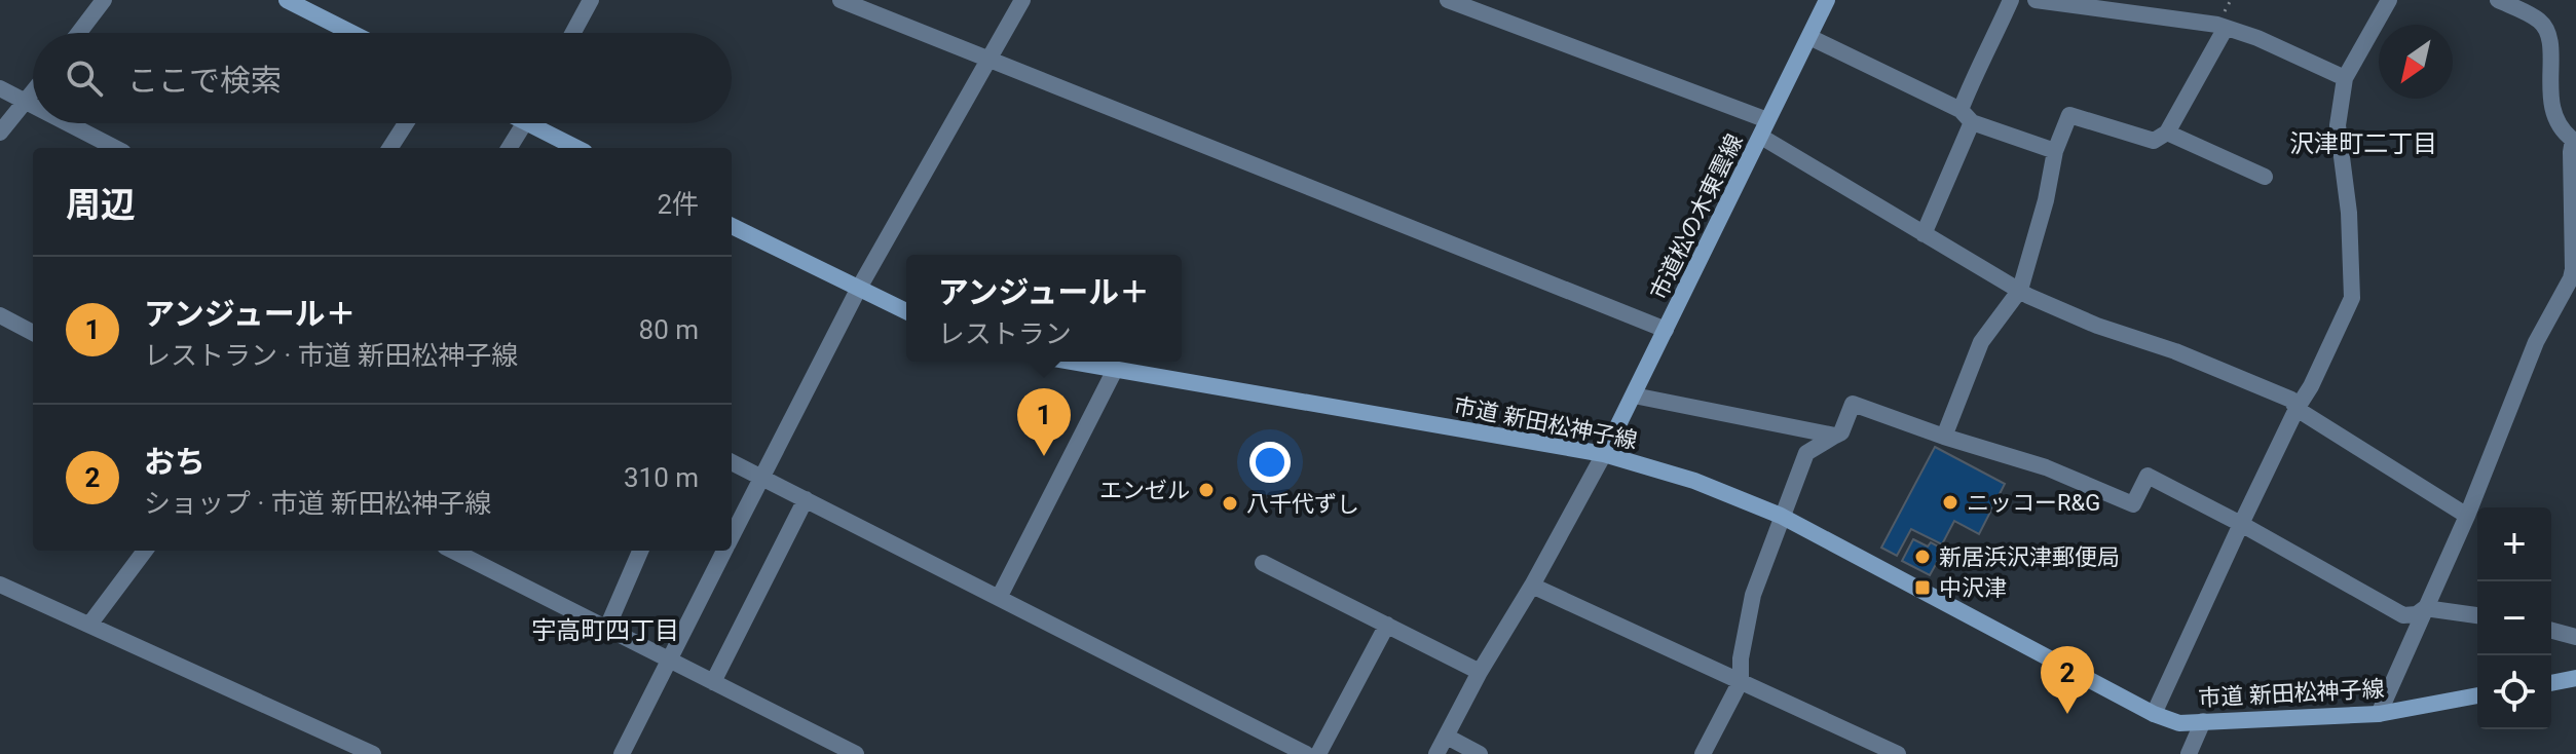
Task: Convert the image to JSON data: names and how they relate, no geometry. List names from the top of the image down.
{
  "streets": {
    "street": ["市道松の木東雲線", "市道 新田松神子線"]
  },
  "crossings": [
    ["市道松の木東雲線", "市道 新田松神子線"]
  ],
  "districts": ["沢津町二丁目", "宇高町四丁目"],
  "places": {
    "other": [
      "エンゼル",
      "ニッコーR&G",
      "八千代ずし",
      "新居浜沢津郵便局"
    ],
    "transit": ["中沢津"]
  },
  "north": "bottom left",
  "page": {
    "search": "ここで検索",
    "heading": ["周辺", "2件"],
    "popup": ["アンジュール＋", "レストラン"],
    "list": [
      {
        "mark": "1",
        "name": "アンジュール＋",
        "note": "レストラン · 市道 新田松神子線",
        "value": "80 m"
      },
      {
        "mark": "2",
        "name": "おち",
        "note": "ショップ · 市道 新田松神子線",
        "value": "310 m"
      }
    ],
    "pins": ["1", "2"],
    "map_buttons": ["+", "−"]
  }
}
